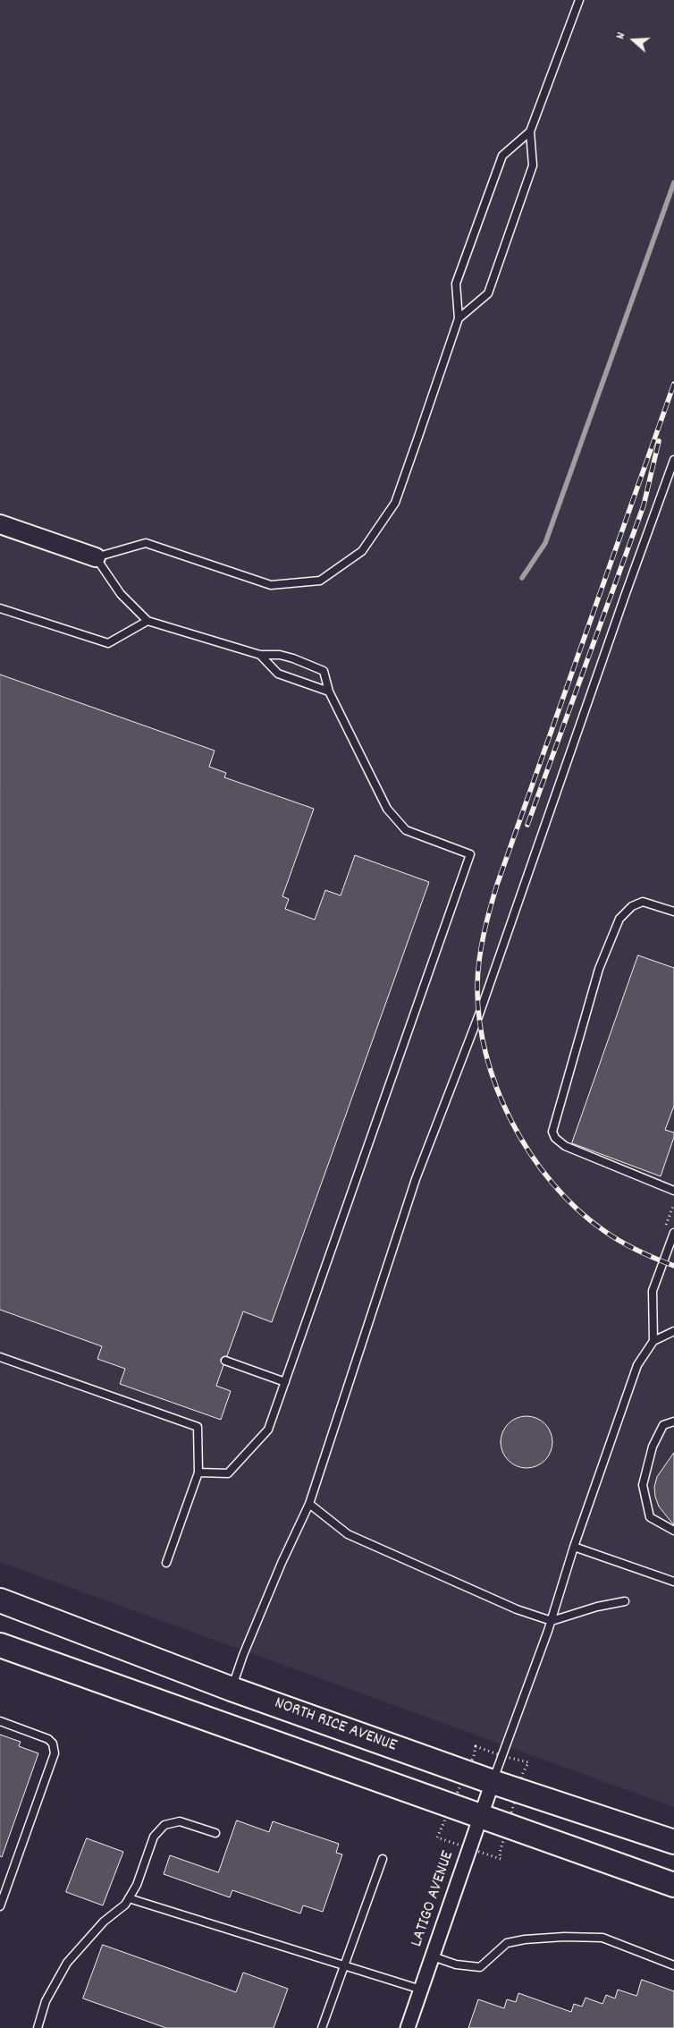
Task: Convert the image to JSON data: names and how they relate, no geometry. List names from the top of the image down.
{
  "streets": {
    "highway": ["NORTH RICE AVENUE"],
    "street": ["LATIGO AVENUE"]
  },
  "crossings": [
    ["NORTH RICE AVENUE", "LATIGO AVENUE"]
  ],
  "north": "left"
}
